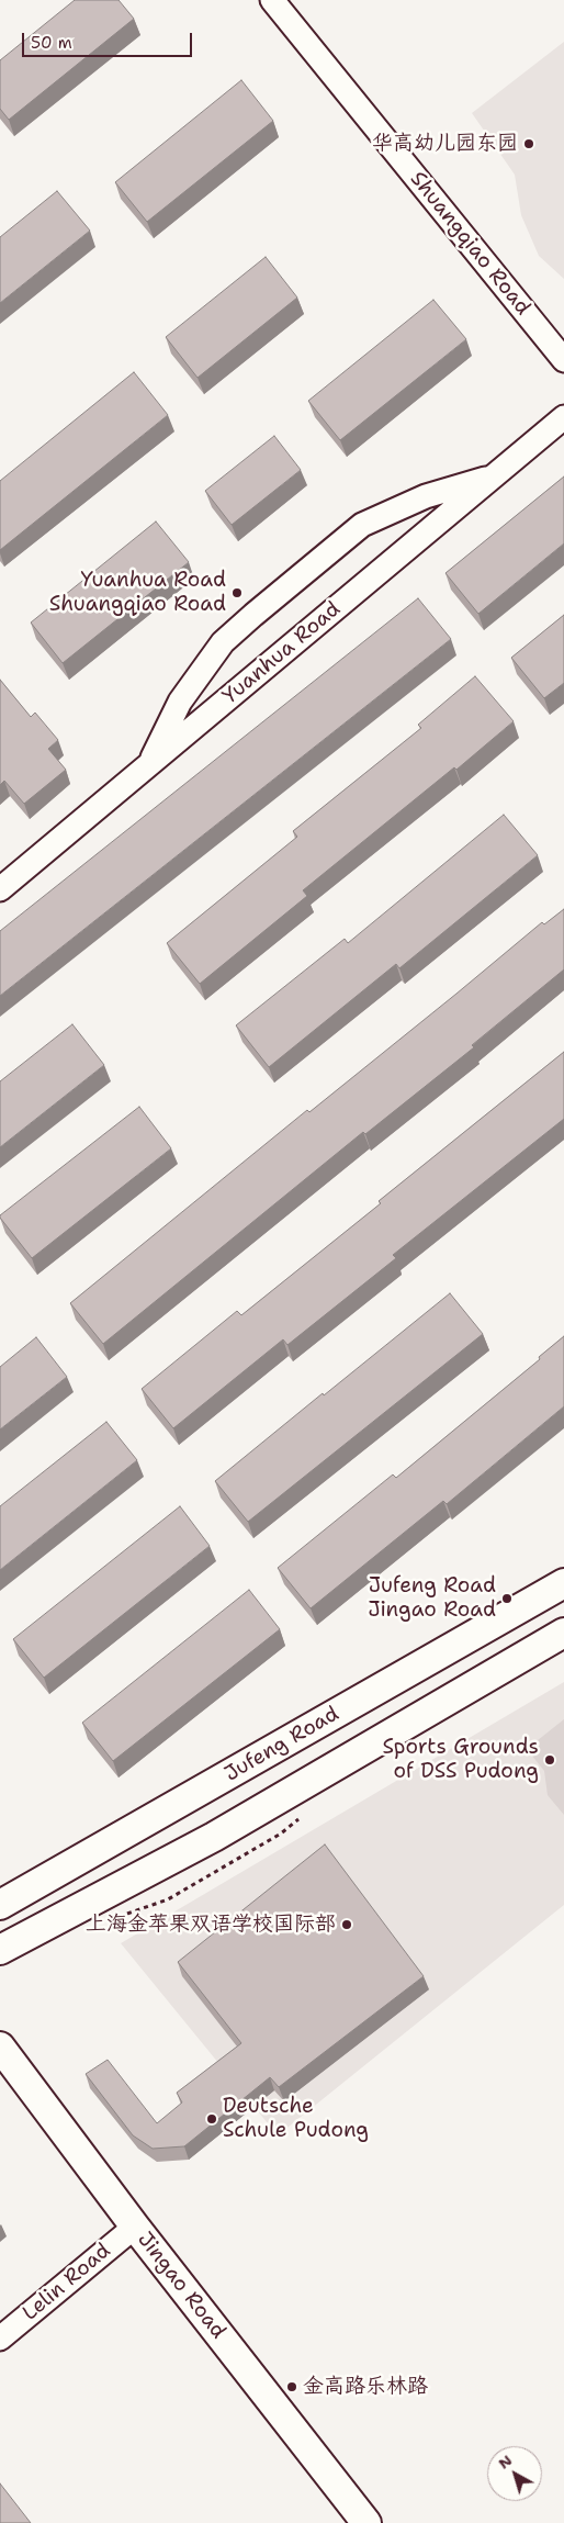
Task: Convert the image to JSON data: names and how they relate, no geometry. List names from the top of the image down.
{
  "streets": {
    "main road": ["Jufeng Road", "Jingao Road"],
    "street": ["Shuangqiao Road", "Yuanhua Road", "Lelin Road"]
  },
  "crossings": [
    ["Lelin Road", "Jingao Road"]
  ],
  "places": [
    "华高幼儿园东园",
    "Yuanhua Road Shuangqiao Road",
    "Jufeng Road Jingao Road",
    "Sports Grounds of DSS Pudong",
    "上海金苹果双语学校国际部",
    "Deutsche Schule Pudong",
    "金高路乐林路"
  ],
  "scale_bar": "50 m",
  "north": "top left"
}
